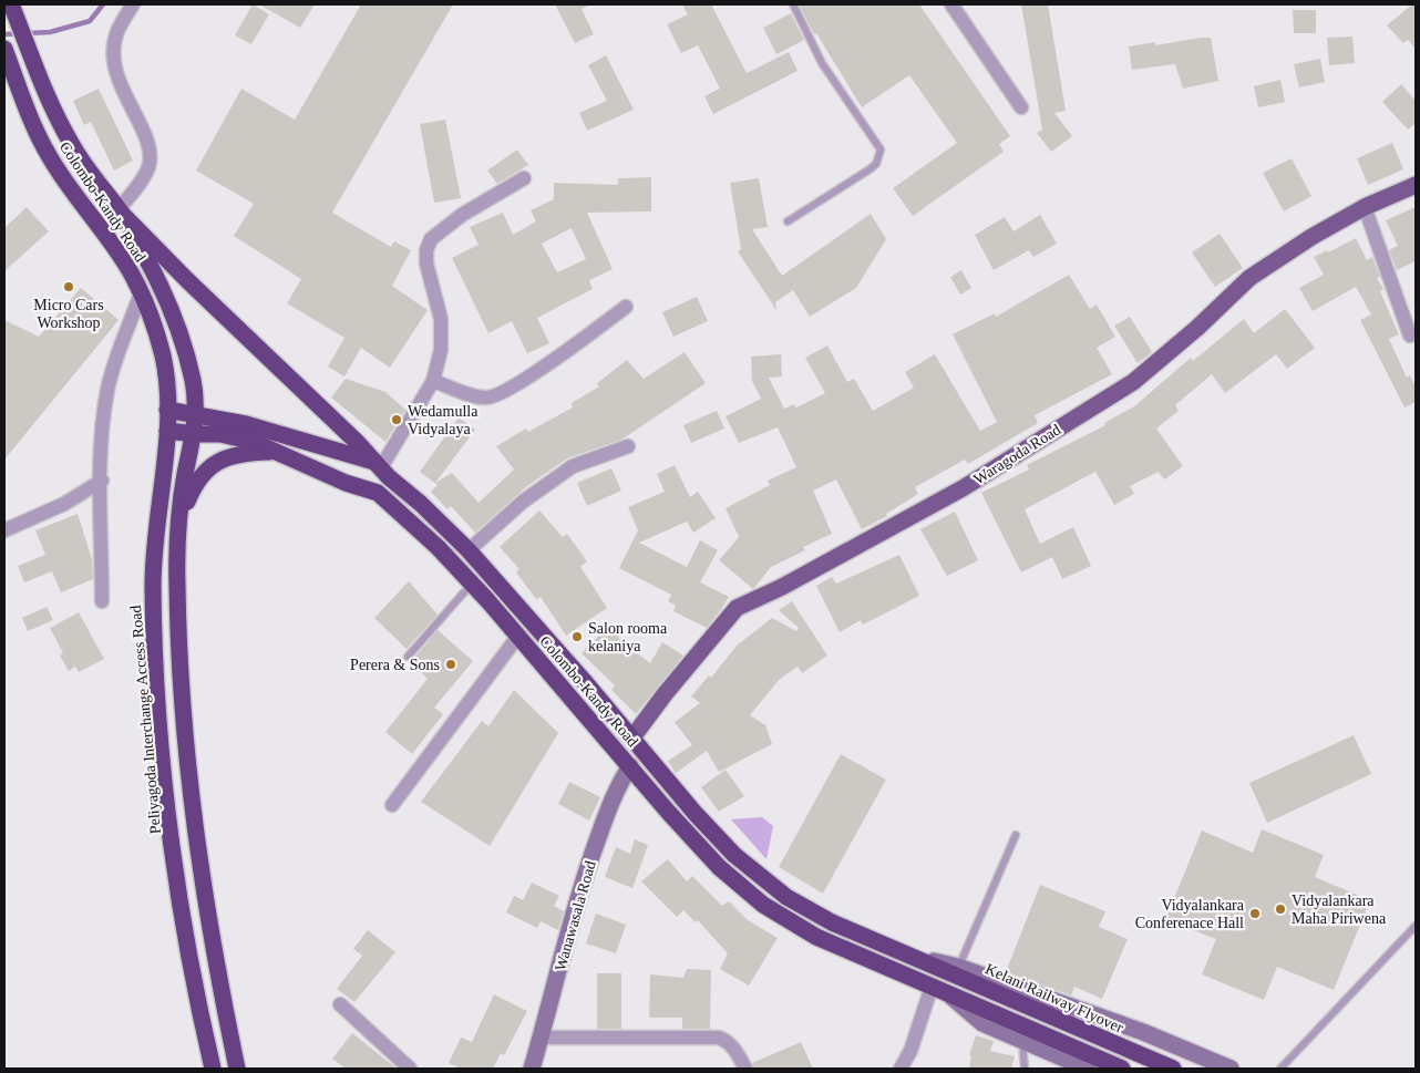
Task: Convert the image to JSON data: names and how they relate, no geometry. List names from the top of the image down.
{
  "streets": {
    "highway": ["Colombo-Kandy Road", "Peliyagoda Interchange Access Road", "Kelani Railway Flyover"],
    "main road": ["Waragoda Road"],
    "street": ["Wanawasala Road"]
  },
  "crossings": [
    ["Colombo-Kandy Road", "Waragoda Road"],
    ["Colombo-Kandy Road", "Peliyagoda Interchange Access Road"],
    ["Colombo-Kandy Road", "Wanawasala Road"],
    ["Colombo-Kandy Road", "Kelani Railway Flyover"]
  ],
  "places": [
    "Micro Cars Workshop",
    "Wedamulla Vidyalaya",
    "Salon rooma kelaniya",
    "Perera & Sons",
    "Vidyalankara Maha Piriwena",
    "Vidyalankara Conferenace Hall"
  ]
}
